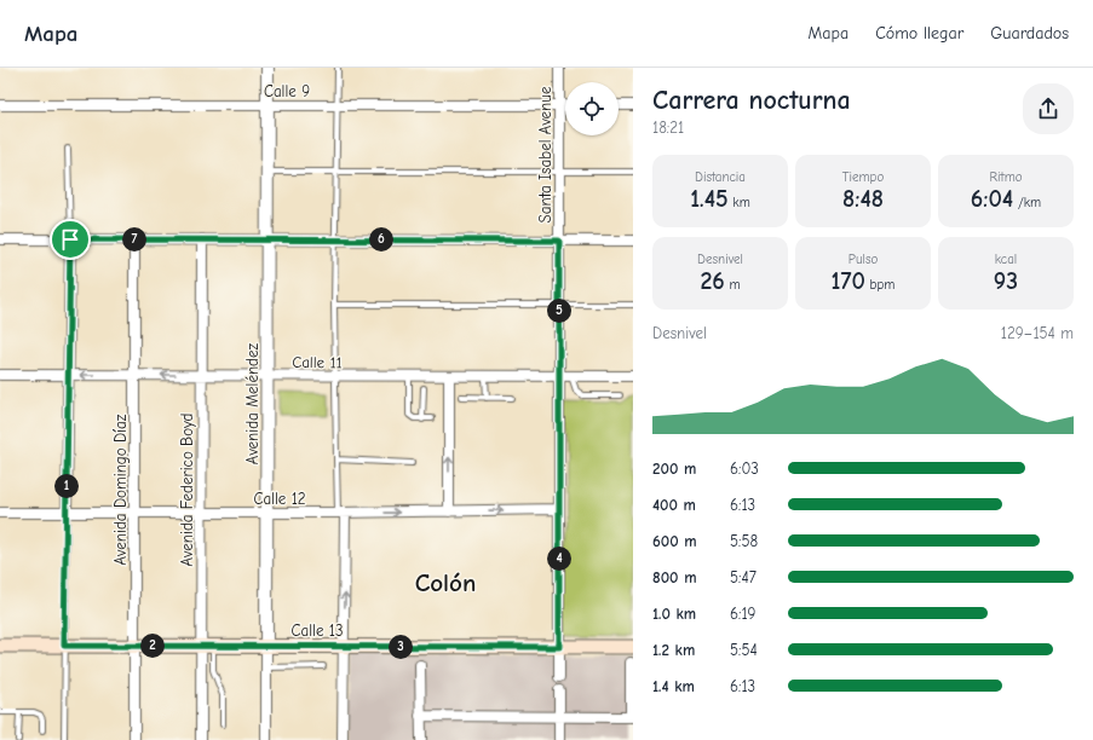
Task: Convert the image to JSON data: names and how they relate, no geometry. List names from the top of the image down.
{
  "streets": {
    "main road": ["Calle 13"],
    "street": [
      "Calle 9",
      "Santa Isabel Avenue",
      "Calle 11",
      "Avenida Meléndez",
      "Avenida Domingo Díaz",
      "Avenida Federico Boyd",
      "Calle 12"
    ]
  },
  "crossings": [
    ["Calle 9", "Santa Isabel Avenue"],
    ["Calle 9", "Avenida Meléndez"],
    ["Santa Isabel Avenue", "Calle 11"],
    ["Santa Isabel Avenue", "Calle 12"],
    ["Santa Isabel Avenue", "Calle 13"],
    ["Calle 11", "Avenida Meléndez"],
    ["Calle 11", "Avenida Domingo Díaz"],
    ["Calle 11", "Avenida Federico Boyd"],
    ["Avenida Meléndez", "Calle 12"],
    ["Avenida Meléndez", "Calle 13"],
    ["Avenida Domingo Díaz", "Calle 12"],
    ["Avenida Domingo Díaz", "Calle 13"],
    ["Avenida Federico Boyd", "Calle 12"],
    ["Avenida Federico Boyd", "Calle 13"]
  ],
  "one_way": ["Calle 12"],
  "districts": ["Colón"],
  "page": {
    "header": "Mapa",
    "nav": ["Mapa", "Cómo llegar", "Guardados"],
    "heading": ["Carrera nocturna", "18:21"],
    "stats": [
      ["Distancia", "1.45 km"],
      ["Tiempo", "8:48"],
      ["Ritmo", "6:04 /km"],
      ["Desnivel", "26 m"],
      ["Pulso", "170 bpm"],
      ["kcal", "93"]
    ],
    "pins": [
      "6",
      "7",
      "5",
      "1",
      "4",
      "2",
      "3"
    ],
    "chart": ["Desnivel", "129–154 m"],
    "list": [
      {
        "name": "200 m",
        "note": "6:03"
      },
      {
        "name": "400 m",
        "note": "6:13"
      },
      {
        "name": "600 m",
        "note": "5:58"
      },
      {
        "name": "800 m",
        "note": "5:47"
      },
      {
        "name": "1.0 km",
        "note": "6:19"
      },
      {
        "name": "1.2 km",
        "note": "5:54"
      },
      {
        "name": "1.4 km",
        "note": "6:13"
      }
    ]
  }
}
